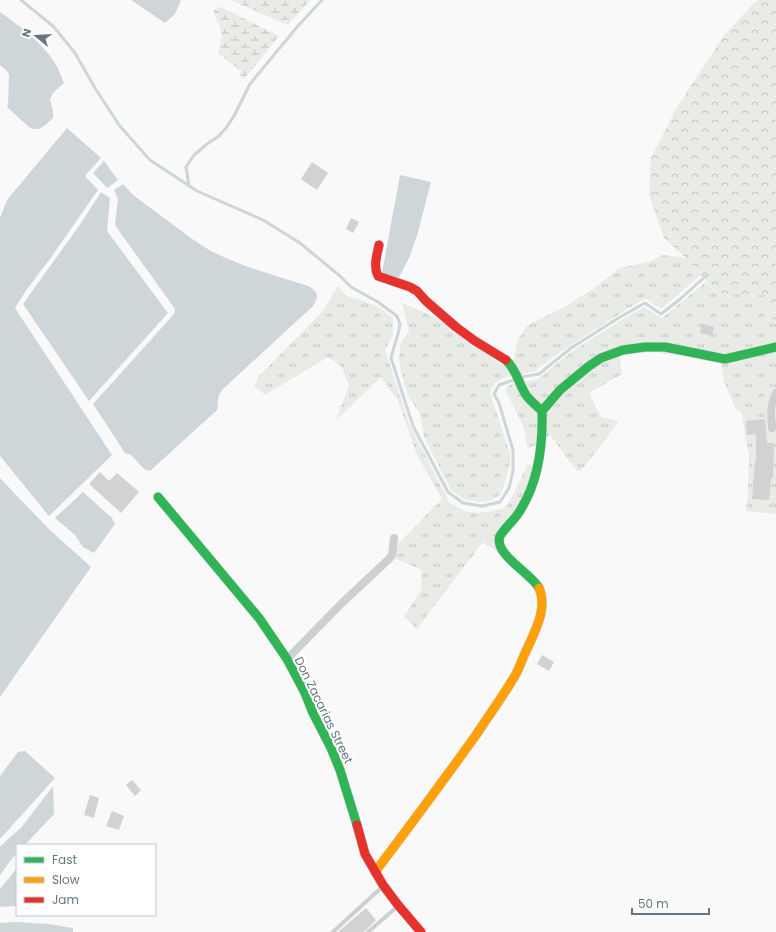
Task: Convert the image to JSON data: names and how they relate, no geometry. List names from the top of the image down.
{
  "streets": {
    "street": ["Don Zacarias Street"]
  },
  "legend": ["Fast", "Slow", "Jam"],
  "scale_bar": "50 m",
  "north": "left"
}
